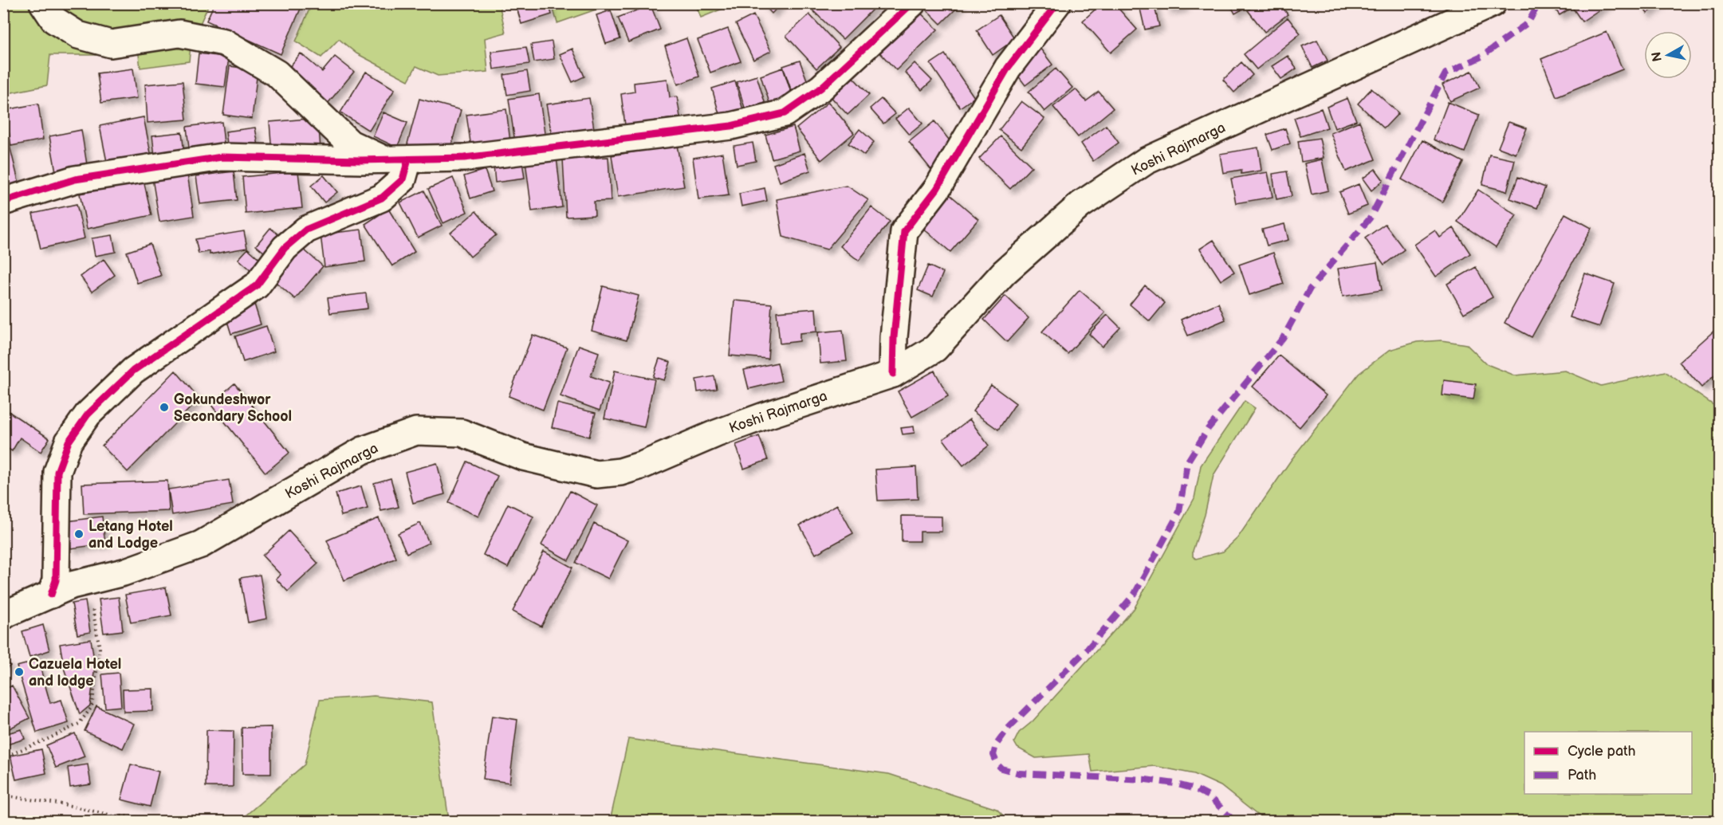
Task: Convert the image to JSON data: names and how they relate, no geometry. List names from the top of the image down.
{
  "streets": {
    "street": ["Koshi Rajmarga"]
  },
  "places": ["Gokundeshwor Secondary School", "Letang Hotel and Lodge", "Cazuela Hotel and lodge"],
  "legend": ["Cycle path", "Path"],
  "north": "left"
}
